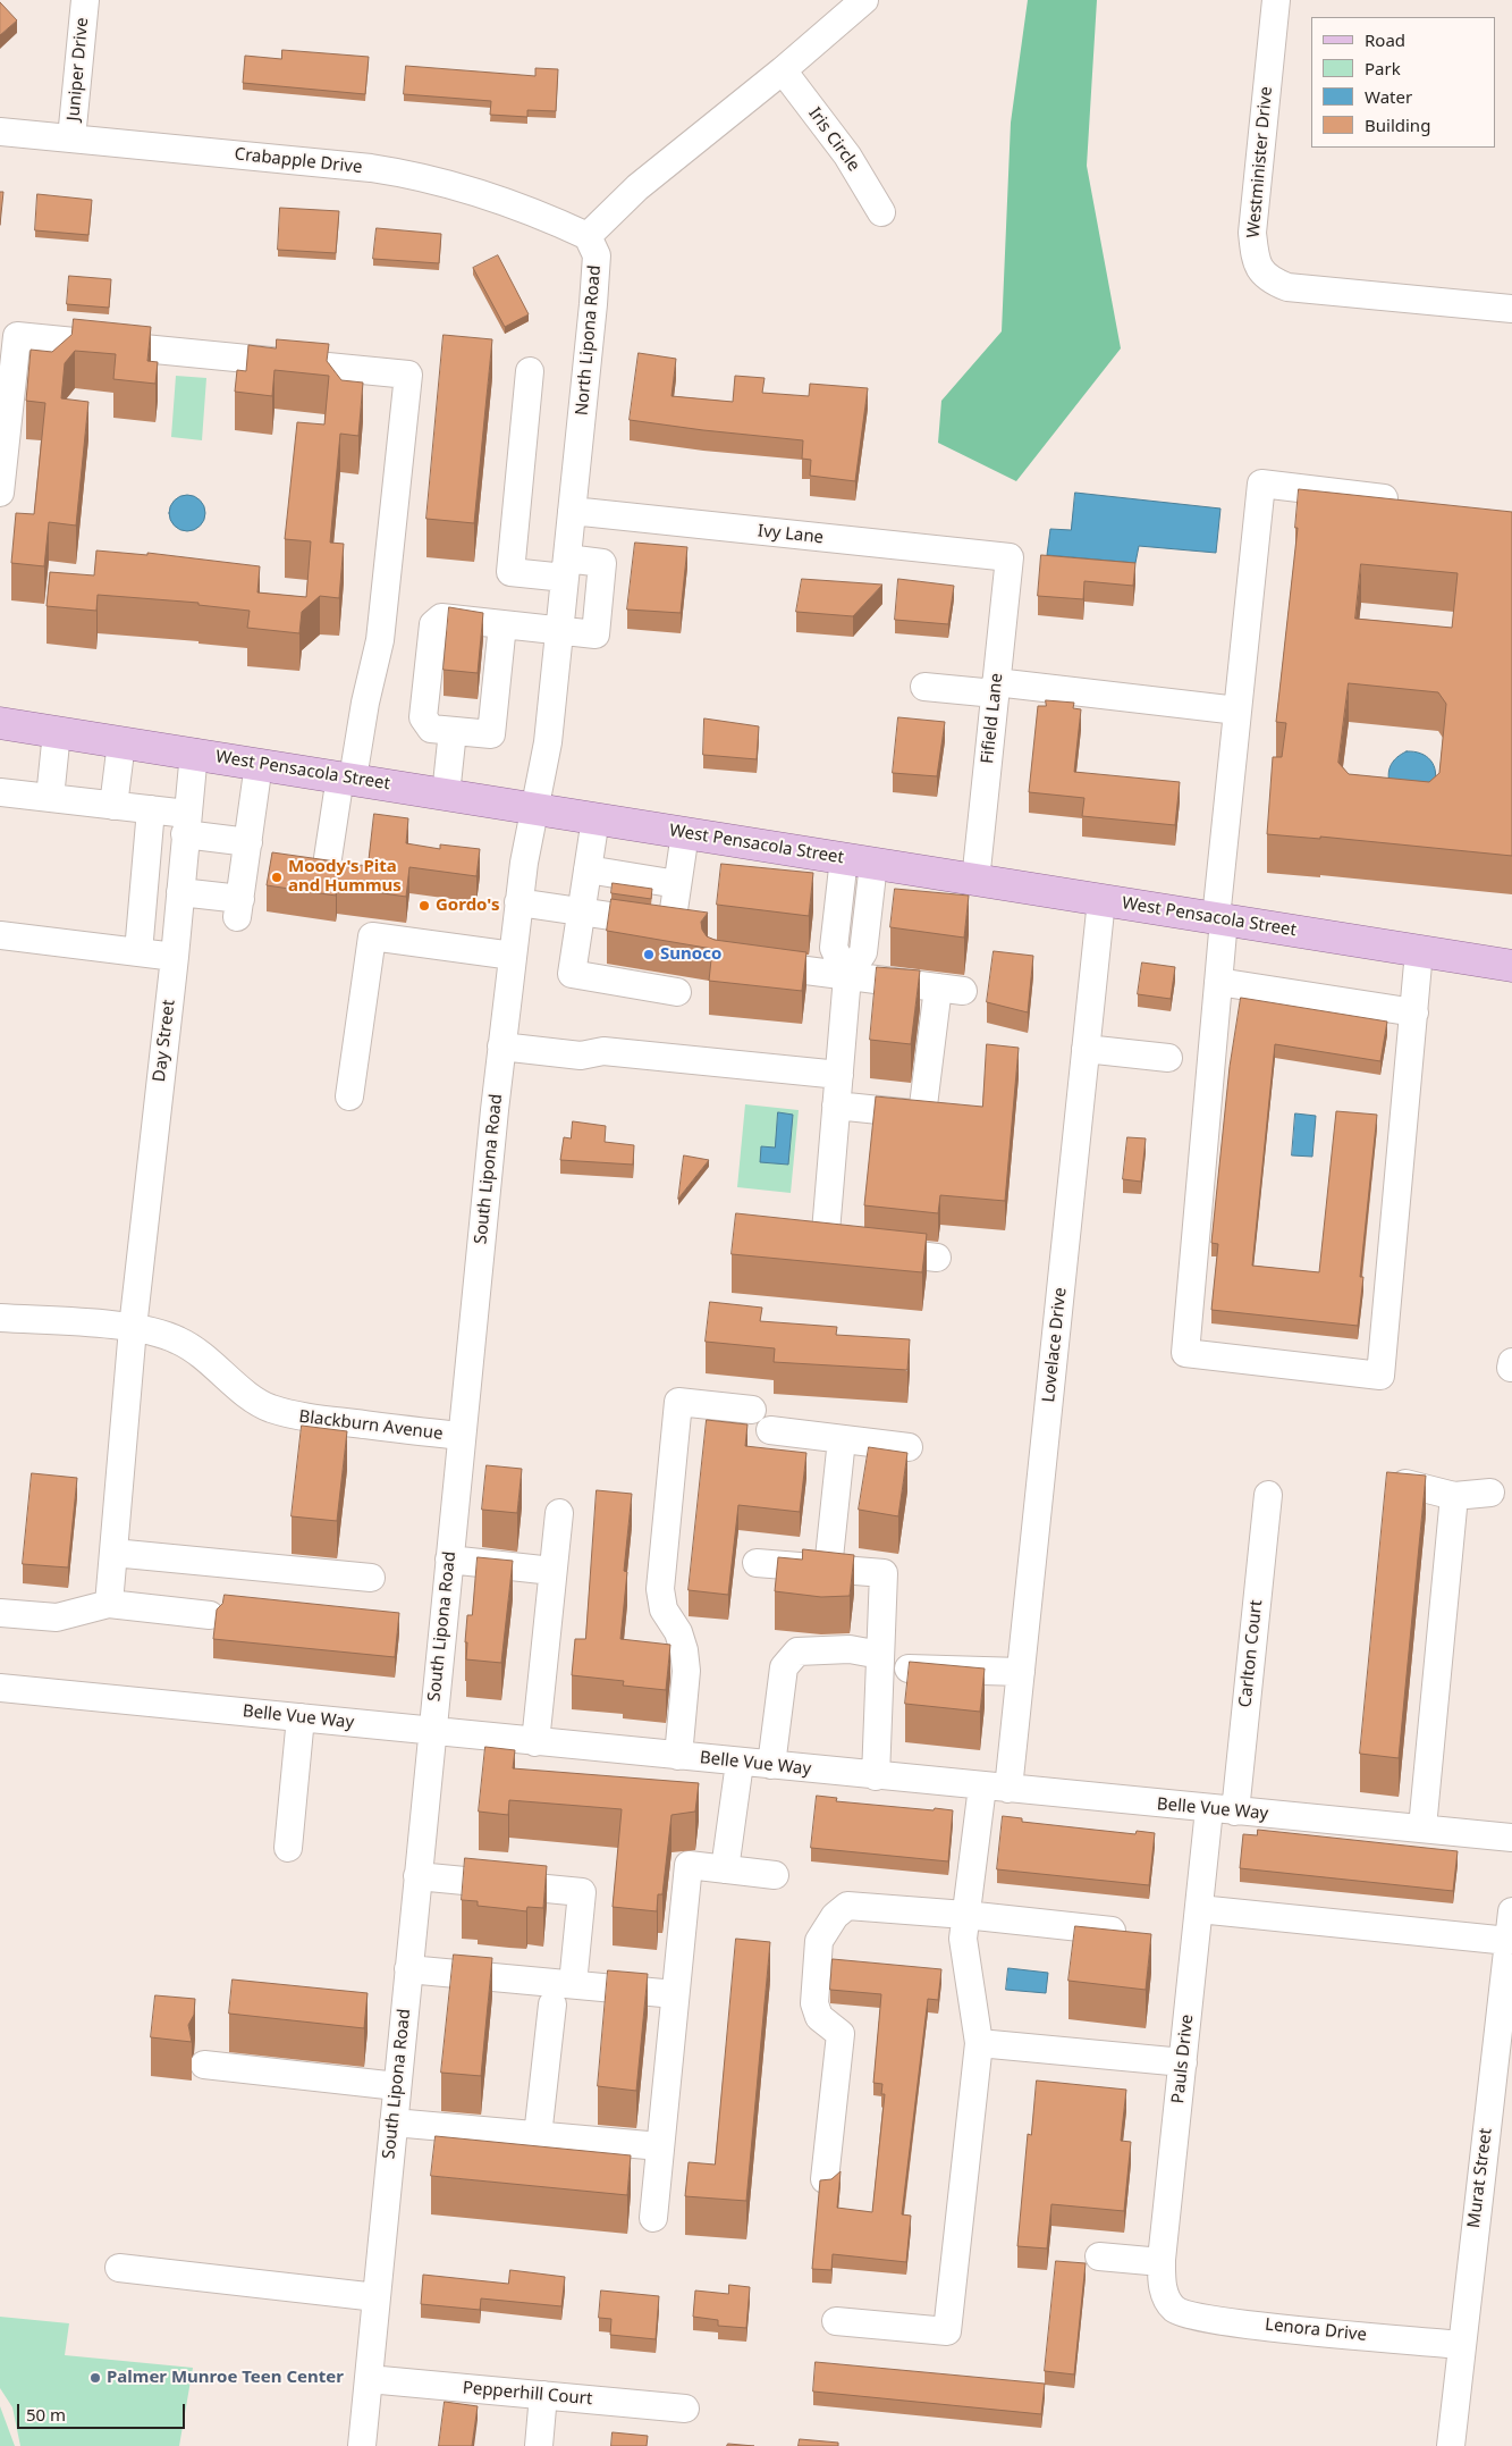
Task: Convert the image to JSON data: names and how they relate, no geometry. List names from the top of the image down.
{
  "streets": {
    "main road": ["West Pensacola Street"],
    "street": [
      "Juniper Drive",
      "Iris Circle",
      "Crabapple Drive",
      "Westminister Drive",
      "North Lipona Road",
      "Ivy Lane",
      "Fifield Lane",
      "Day Street",
      "South Lipona Road",
      "Lovelace Drive",
      "Blackburn Avenue",
      "Carlton Court",
      "Belle Vue Way",
      "Pauls Drive",
      "Murat Street",
      "Lenora Drive",
      "Pepperhill Court"
    ]
  },
  "crossings": [
    ["Juniper Drive", "Crabapple Drive"],
    ["Crabapple Drive", "North Lipona Road"],
    ["North Lipona Road", "Ivy Lane"],
    ["North Lipona Road", "West Pensacola Street"],
    ["North Lipona Road", "South Lipona Road"],
    ["Ivy Lane", "Fifield Lane"],
    ["Fifield Lane", "West Pensacola Street"],
    ["West Pensacola Street", "Day Street"],
    ["West Pensacola Street", "South Lipona Road"],
    ["West Pensacola Street", "Lovelace Drive"],
    ["Day Street", "Blackburn Avenue"],
    ["South Lipona Road", "Blackburn Avenue"],
    ["South Lipona Road", "Belle Vue Way"],
    ["South Lipona Road", "Pepperhill Court"],
    ["Lovelace Drive", "Belle Vue Way"],
    ["Carlton Court", "Belle Vue Way"],
    ["Carlton Court", "Pauls Drive"],
    ["Belle Vue Way", "Pauls Drive"],
    ["Pauls Drive", "Lenora Drive"],
    ["Murat Street", "Lenora Drive"]
  ],
  "places": [
    "Moody's Pita and Hummus",
    "Gordo's",
    "Sunoco",
    "Palmer Munroe Teen Center"
  ],
  "legend": [
    "Road",
    "Park",
    "Water",
    "Building"
  ],
  "scale_bar": "50 m"
}
